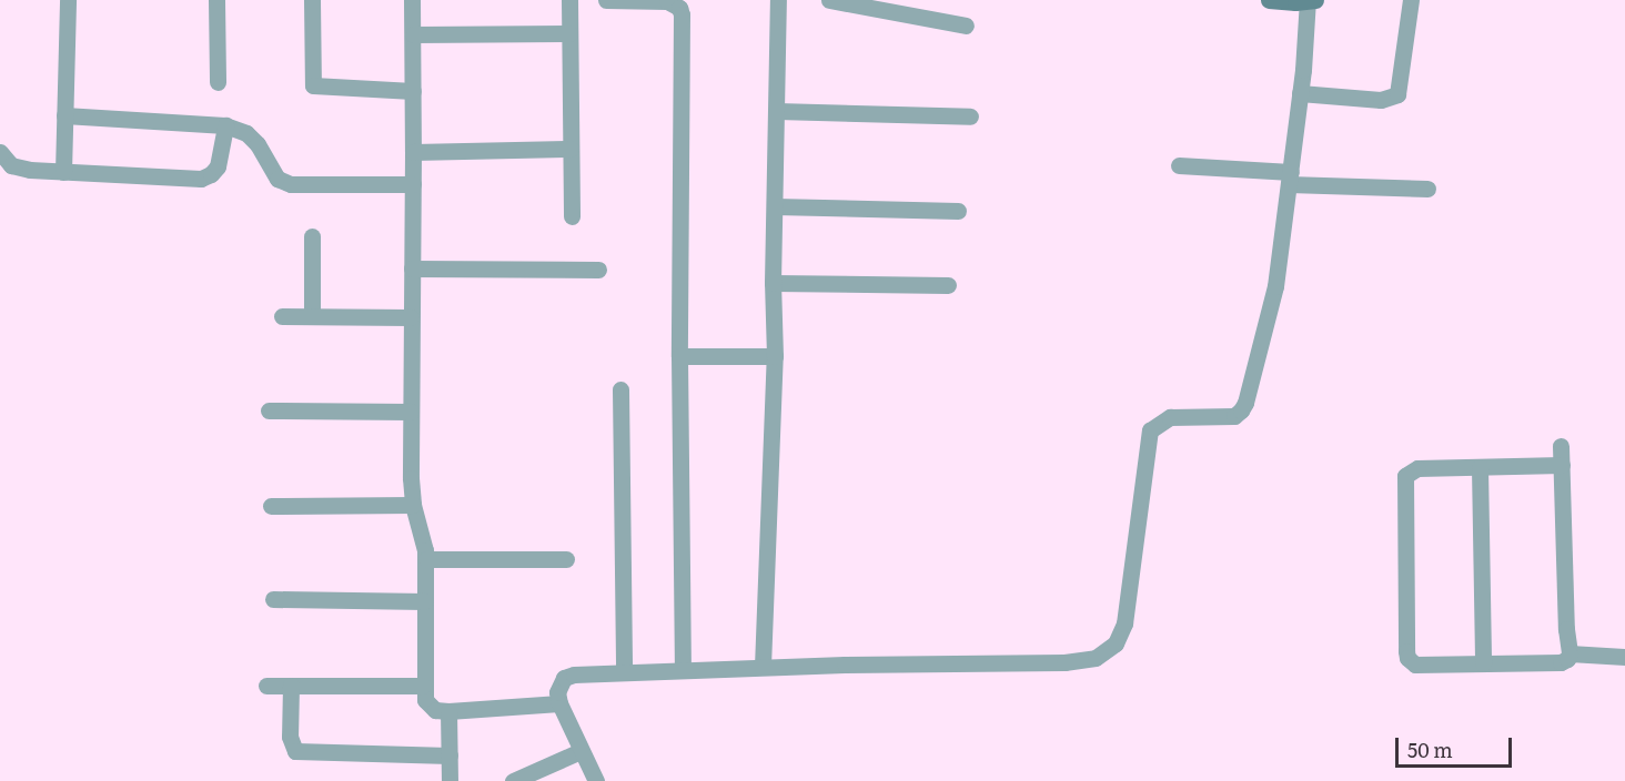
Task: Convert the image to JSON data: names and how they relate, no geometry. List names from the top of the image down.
{
  "scale_bar": "50 m"
}
